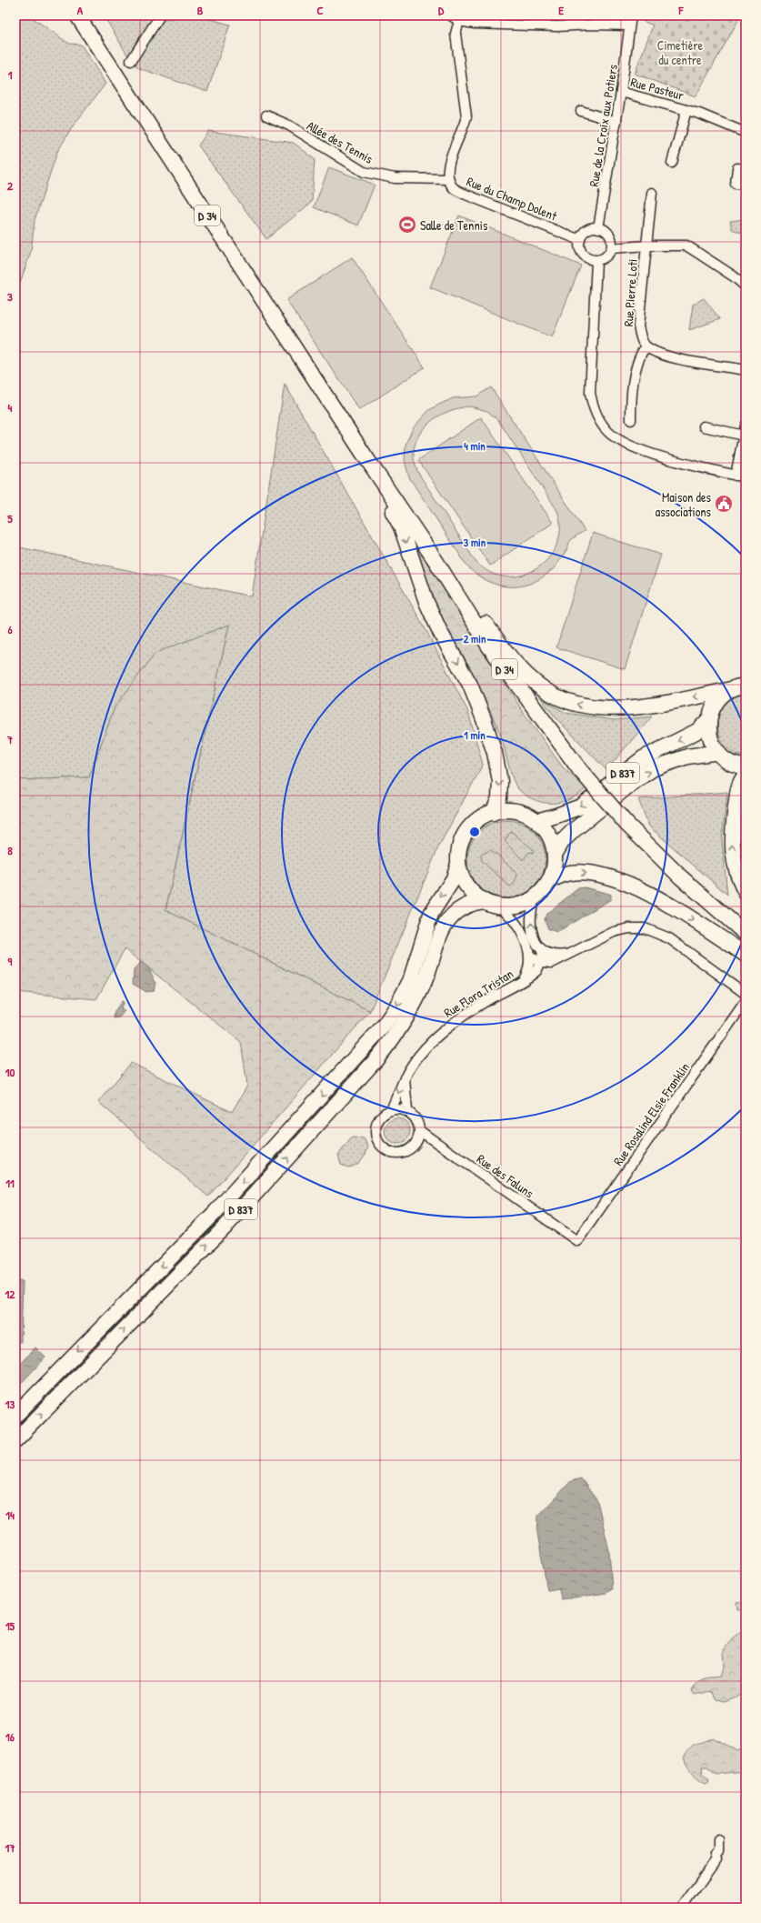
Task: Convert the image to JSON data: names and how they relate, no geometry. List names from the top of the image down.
{
  "streets": {
    "main road": ["D 34", "D 837"],
    "street": [
      "Rue Pasteur",
      "Rue de la Croix aux Potiers",
      "Allée des Tennis",
      "Rue du Champ Dolent",
      "Rue Pierre Loti",
      "Rue Flora Tristan",
      "Rue Rosalind Elsie Franklin",
      "Rue des Faluns"
    ]
  },
  "crossings": [
    ["Rue Pasteur", "Rue de la Croix aux Potiers"],
    ["Rue de la Croix aux Potiers", "Rue du Champ Dolent"],
    ["Allée des Tennis", "Rue du Champ Dolent"],
    ["Rue Flora Tristan", "Rue des Faluns"],
    ["Rue Rosalind Elsie Franklin", "Rue des Faluns"]
  ],
  "parks": ["Cimetière du centre"],
  "places": {
    "sports": ["Salle de Tennis"],
    "public building": ["Maison des associations"]
  },
  "grid": {
    "columns": [
      "A",
      "B",
      "C",
      "D",
      "E",
      "F"
    ],
    "rows": [
      "1",
      "2",
      "3",
      "4",
      "5",
      "6",
      "7",
      "8",
      "9",
      "10",
      "11",
      "12",
      "13",
      "14",
      "15",
      "16",
      "17"
    ]
  },
  "rings": [
    "4 min",
    "3 min",
    "2 min",
    "1 min"
  ]
}
